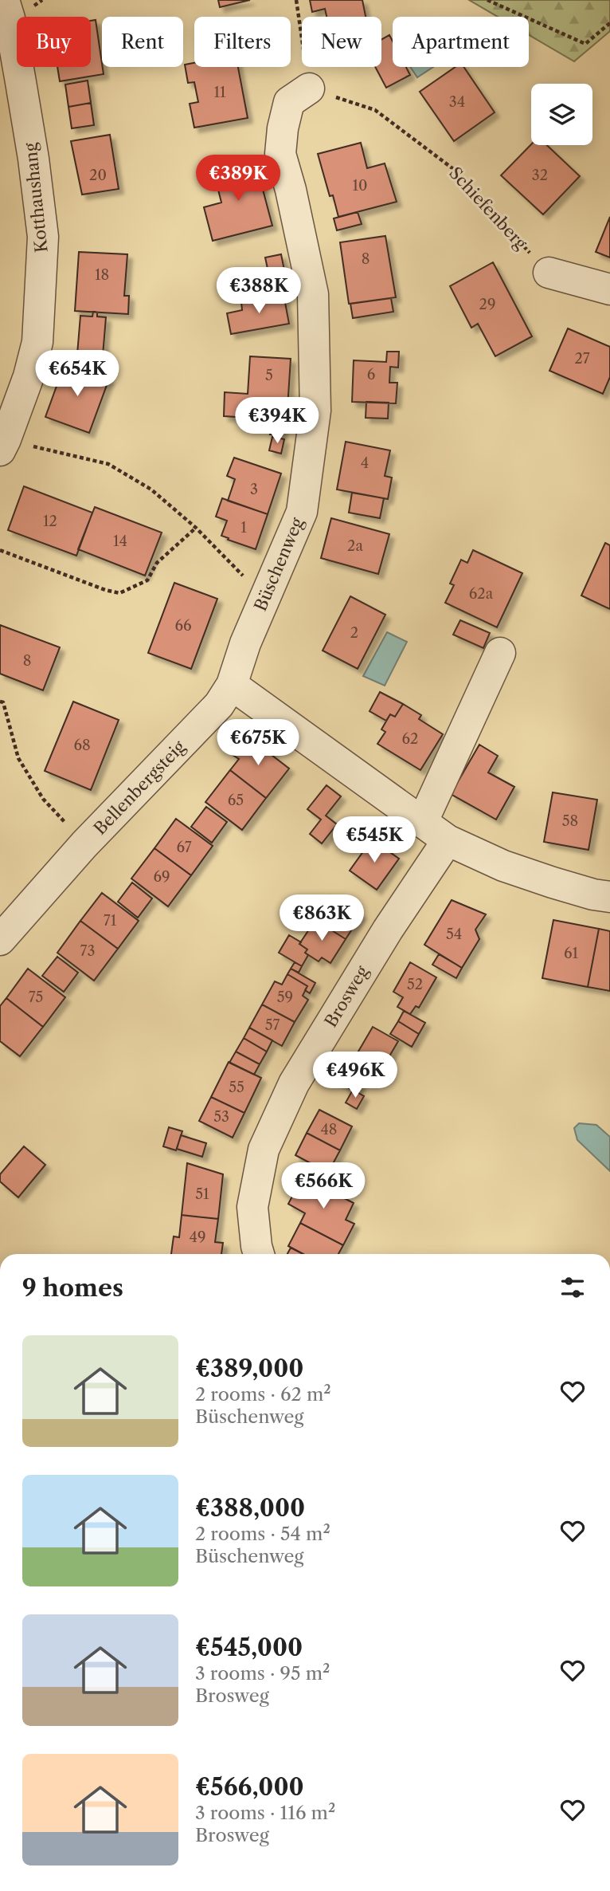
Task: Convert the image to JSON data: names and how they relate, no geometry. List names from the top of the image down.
{
  "streets": {
    "street": [
      "Kotthaushang",
      "Büschenweg",
      "Bellenbergsteig",
      "Brosweg"
    ],
    "path": ["Schiefenberg"]
  },
  "crossings": [
    ["Schiefenberg", "Büschenweg"],
    ["Büschenweg", "Bellenbergsteig"]
  ],
  "house_numbers": [
    "11",
    "34",
    "20",
    "32",
    "10",
    "8",
    "18",
    "29",
    "27",
    "6",
    "5",
    "4",
    "3",
    "12",
    "1",
    "14",
    "2a",
    "62a",
    "66",
    "2",
    "8",
    "62",
    "68",
    "65",
    "58",
    "67",
    "69",
    "71",
    "54",
    "73",
    "61",
    "52",
    "75",
    "59",
    "57",
    "55",
    "53",
    "48",
    "51",
    "49"
  ],
  "page": {
    "chip": [
      "Buy",
      "Rent",
      "Filters",
      "New",
      "Apartment"
    ],
    "price": [
      "€389K",
      "€388K",
      "€654K",
      "€394K",
      "€675K",
      "€545K",
      "€863K",
      "€496K",
      "€566K"
    ],
    "heading": "9 homes",
    "list": [
      {
        "name": "€389,000",
        "note": "2 rooms · 62 m² · Büschenweg"
      },
      {
        "name": "€388,000",
        "note": "2 rooms · 54 m² · Büschenweg"
      },
      {
        "name": "€545,000",
        "note": "3 rooms · 95 m² · Brosweg"
      },
      {
        "name": "€566,000",
        "note": "3 rooms · 116 m² · Brosweg"
      }
    ]
  }
}
